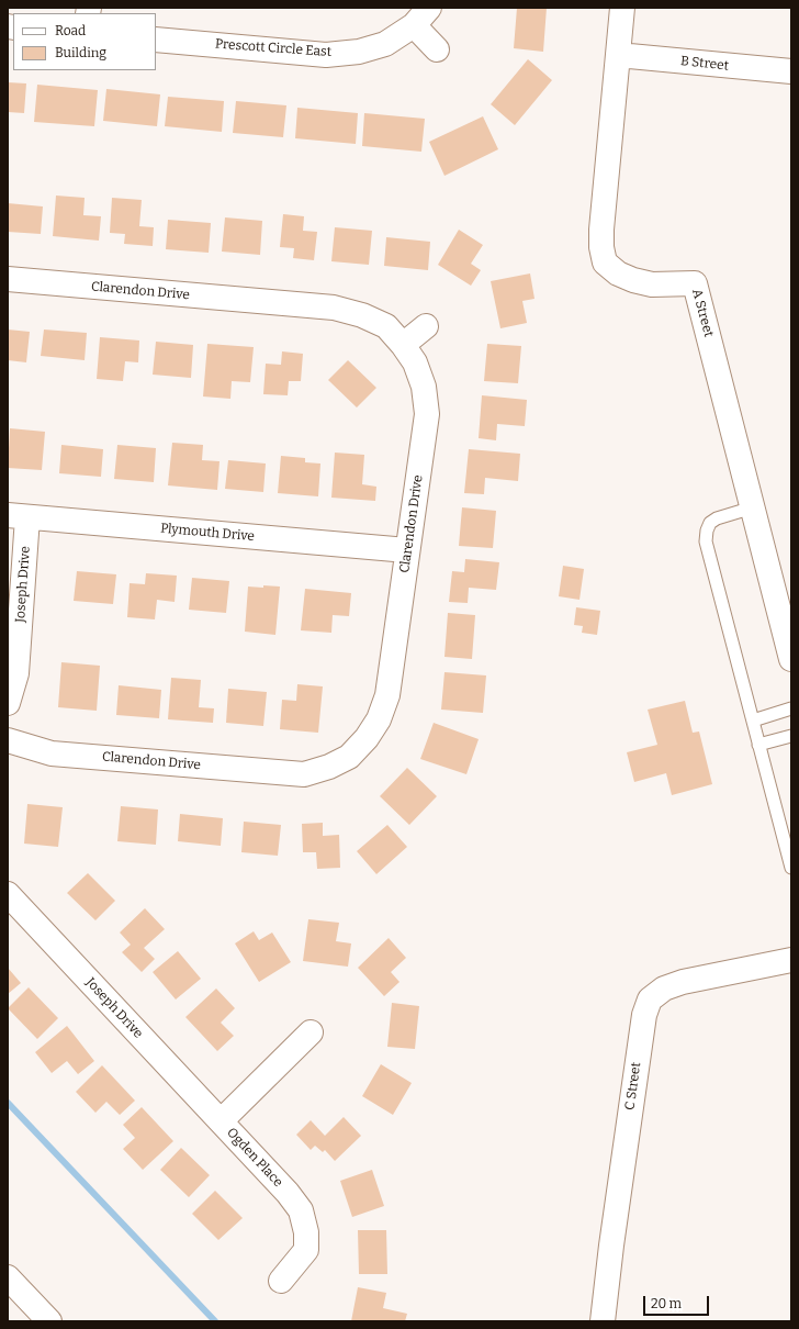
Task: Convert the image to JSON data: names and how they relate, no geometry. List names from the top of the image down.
{
  "streets": {
    "street": [
      "Prescott Circle East",
      "B Street",
      "Clarendon Drive",
      "A Street",
      "Plymouth Drive",
      "Joseph Drive",
      "C Street",
      "Ogden Place"
    ]
  },
  "crossings": [
    ["B Street", "A Street"],
    ["Clarendon Drive", "Plymouth Drive"],
    ["Plymouth Drive", "Joseph Drive"],
    ["Joseph Drive", "Ogden Place"]
  ],
  "legend": ["Road", "Building"],
  "scale_bar": "20 m"
}
